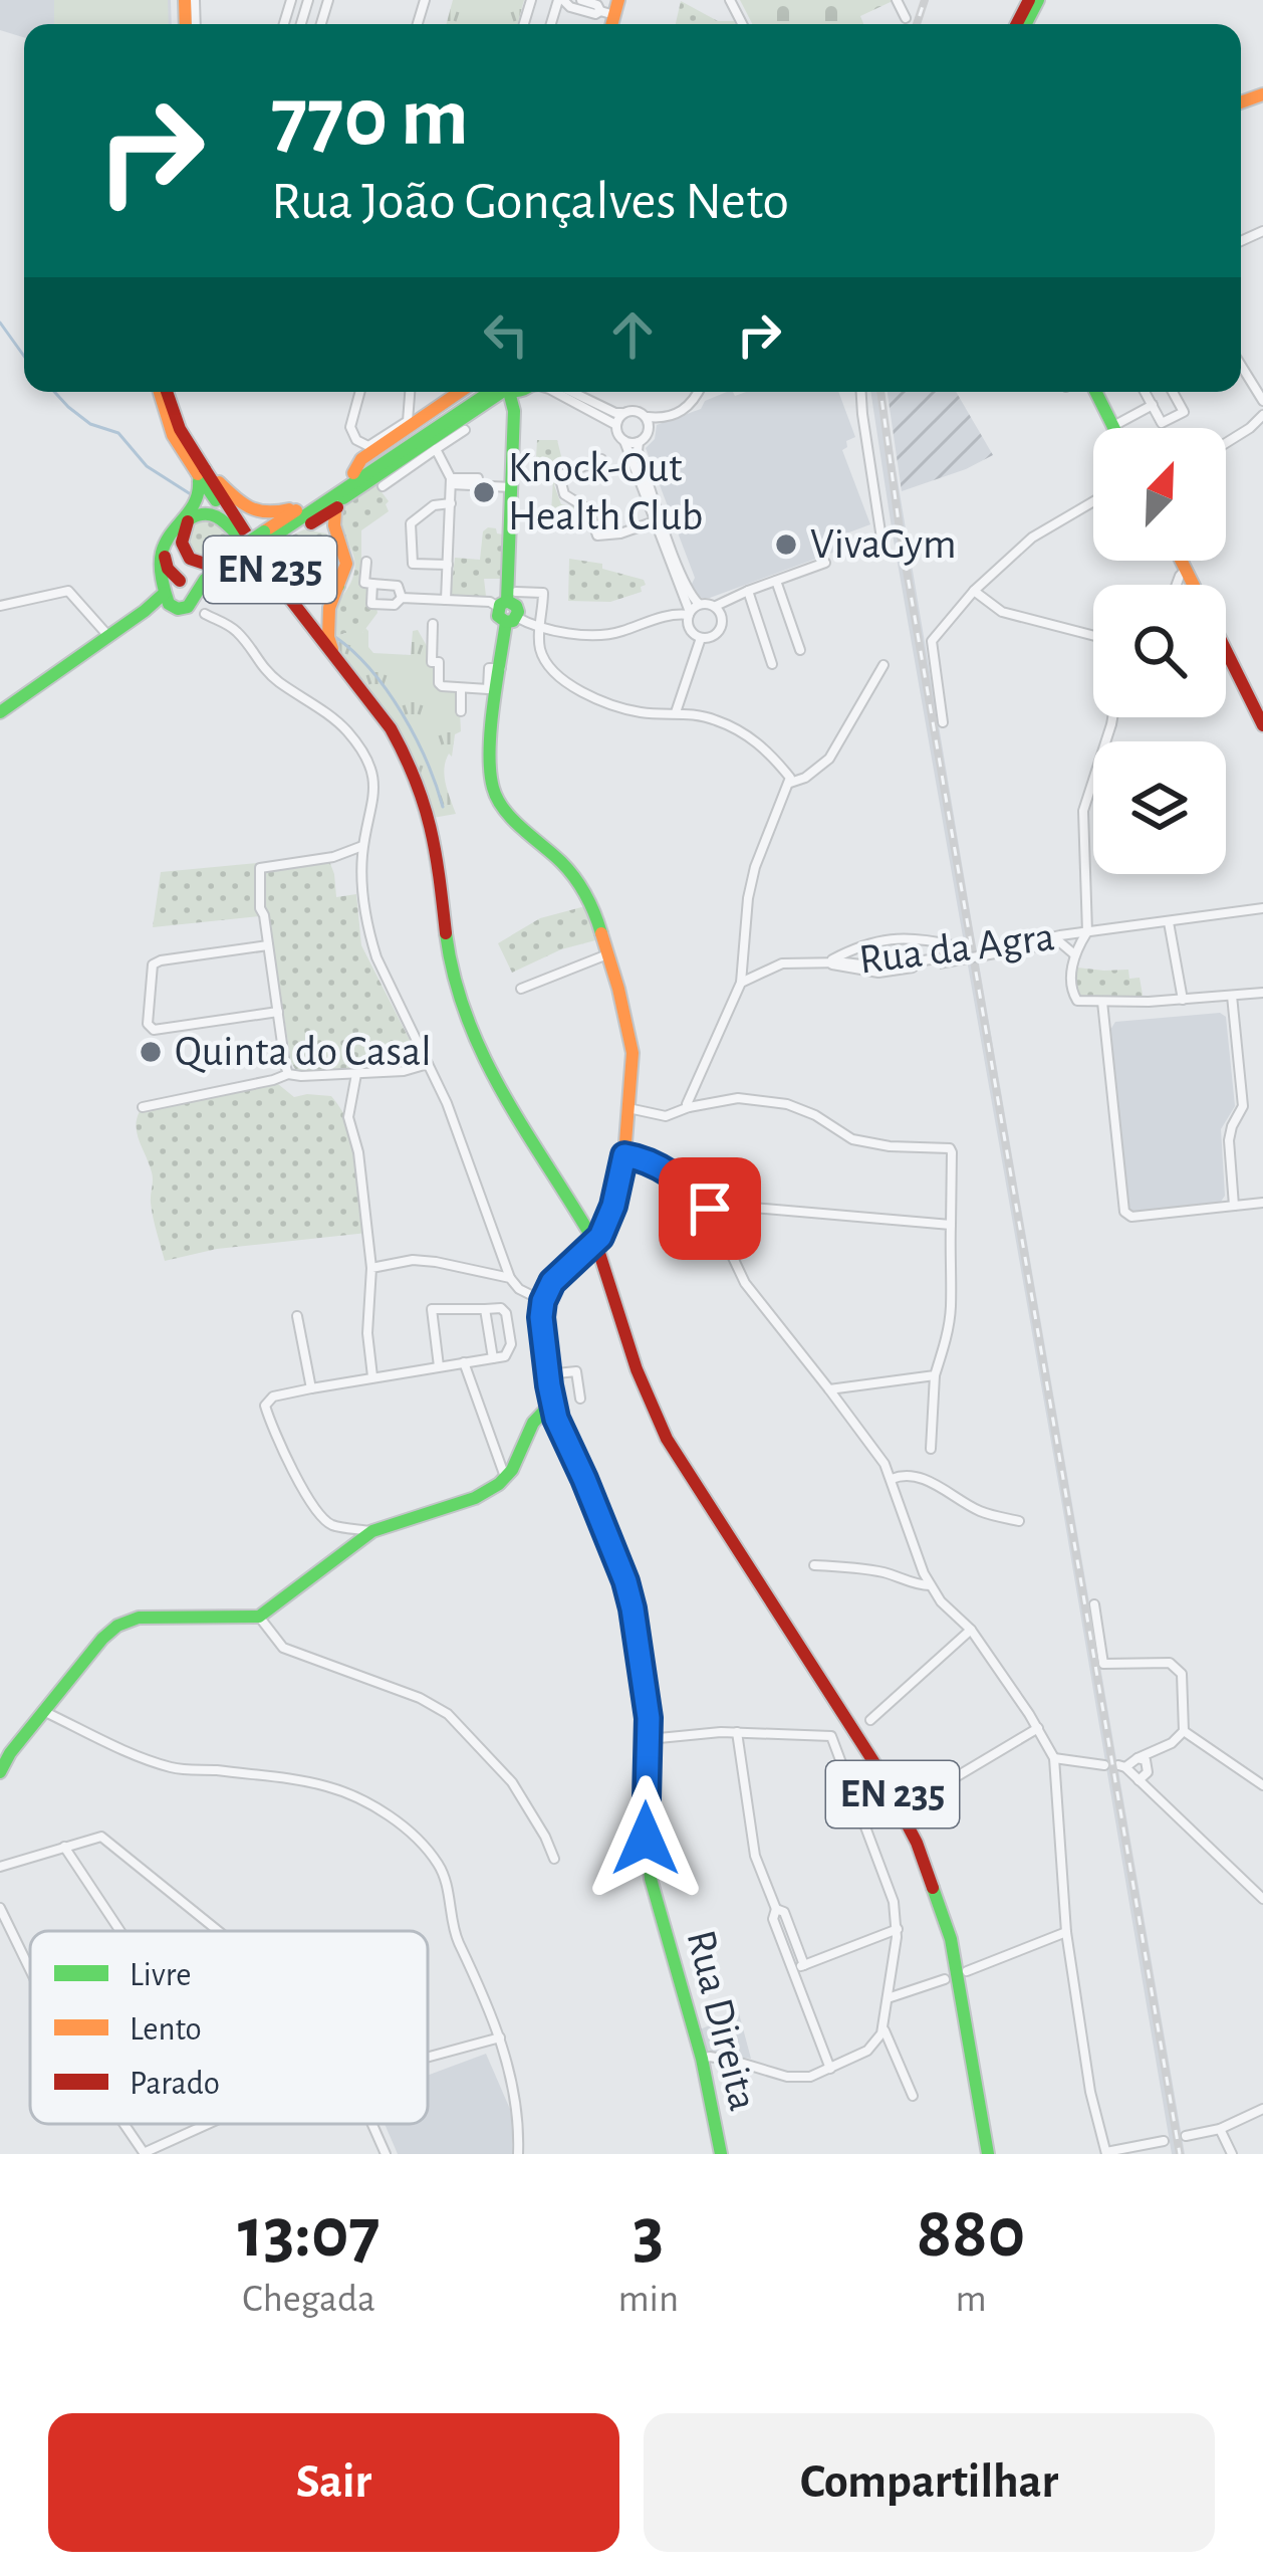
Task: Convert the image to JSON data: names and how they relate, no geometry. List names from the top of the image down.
{
  "streets": {
    "main road": ["EN 235", "Rua Direita"],
    "street": ["Rua da Agra"]
  },
  "places": ["Knock-Out Health Club", "VivaGym", "Quinta do Casal"],
  "legend": ["Livre", "Lento", "Parado"],
  "north": "top right",
  "page": {
    "turn": ["770 m", "Rua João Gonçalves Neto"],
    "eta": [
      "13:07",
      "Chegada",
      "3",
      "min",
      "880",
      "m"
    ],
    "buttons": ["Sair", "Compartilhar"]
  }
}
